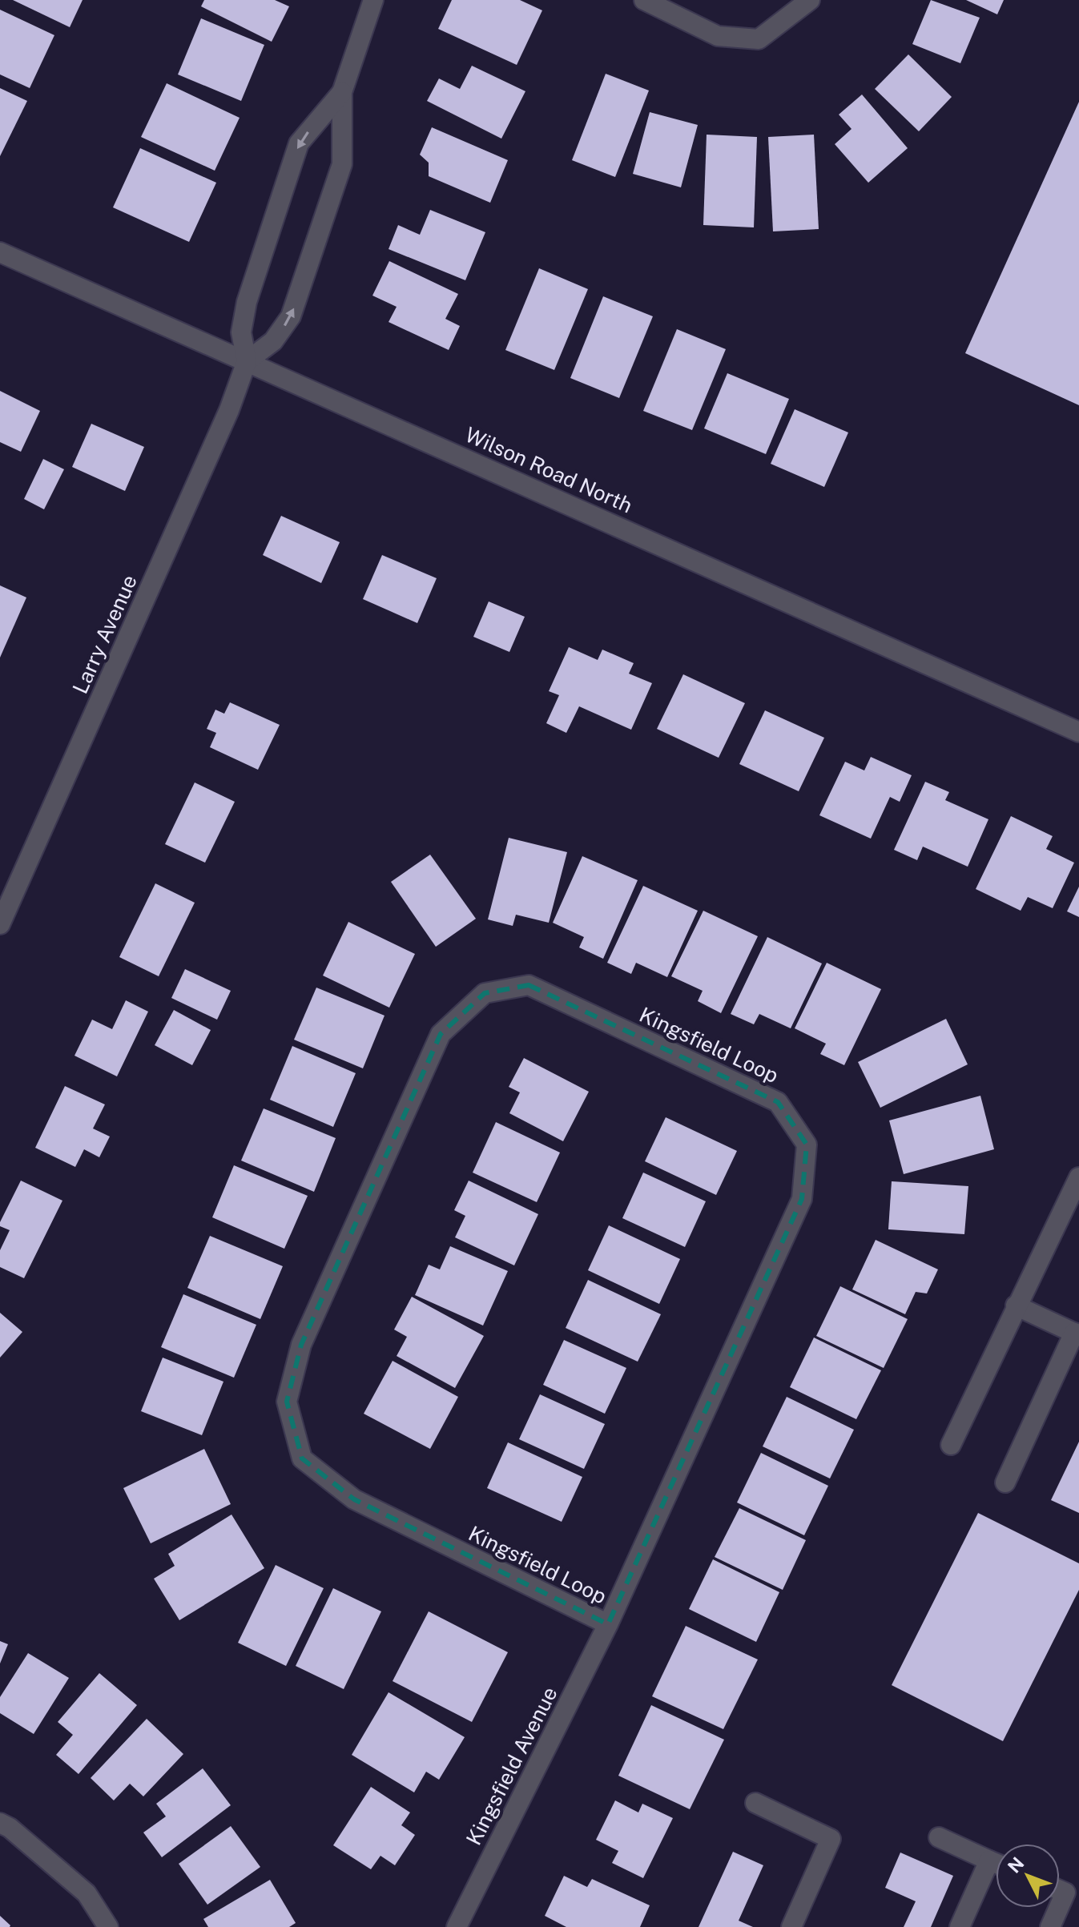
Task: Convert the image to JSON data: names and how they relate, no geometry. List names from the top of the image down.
{
  "streets": {
    "street": [
      "Wilson Road North",
      "Larry Avenue",
      "Kingsfield Loop",
      "Kingsfield Avenue"
    ]
  },
  "crossings": [
    ["Wilson Road North", "Larry Avenue"],
    ["Kingsfield Loop", "Kingsfield Avenue"]
  ],
  "north": "top left"
}
